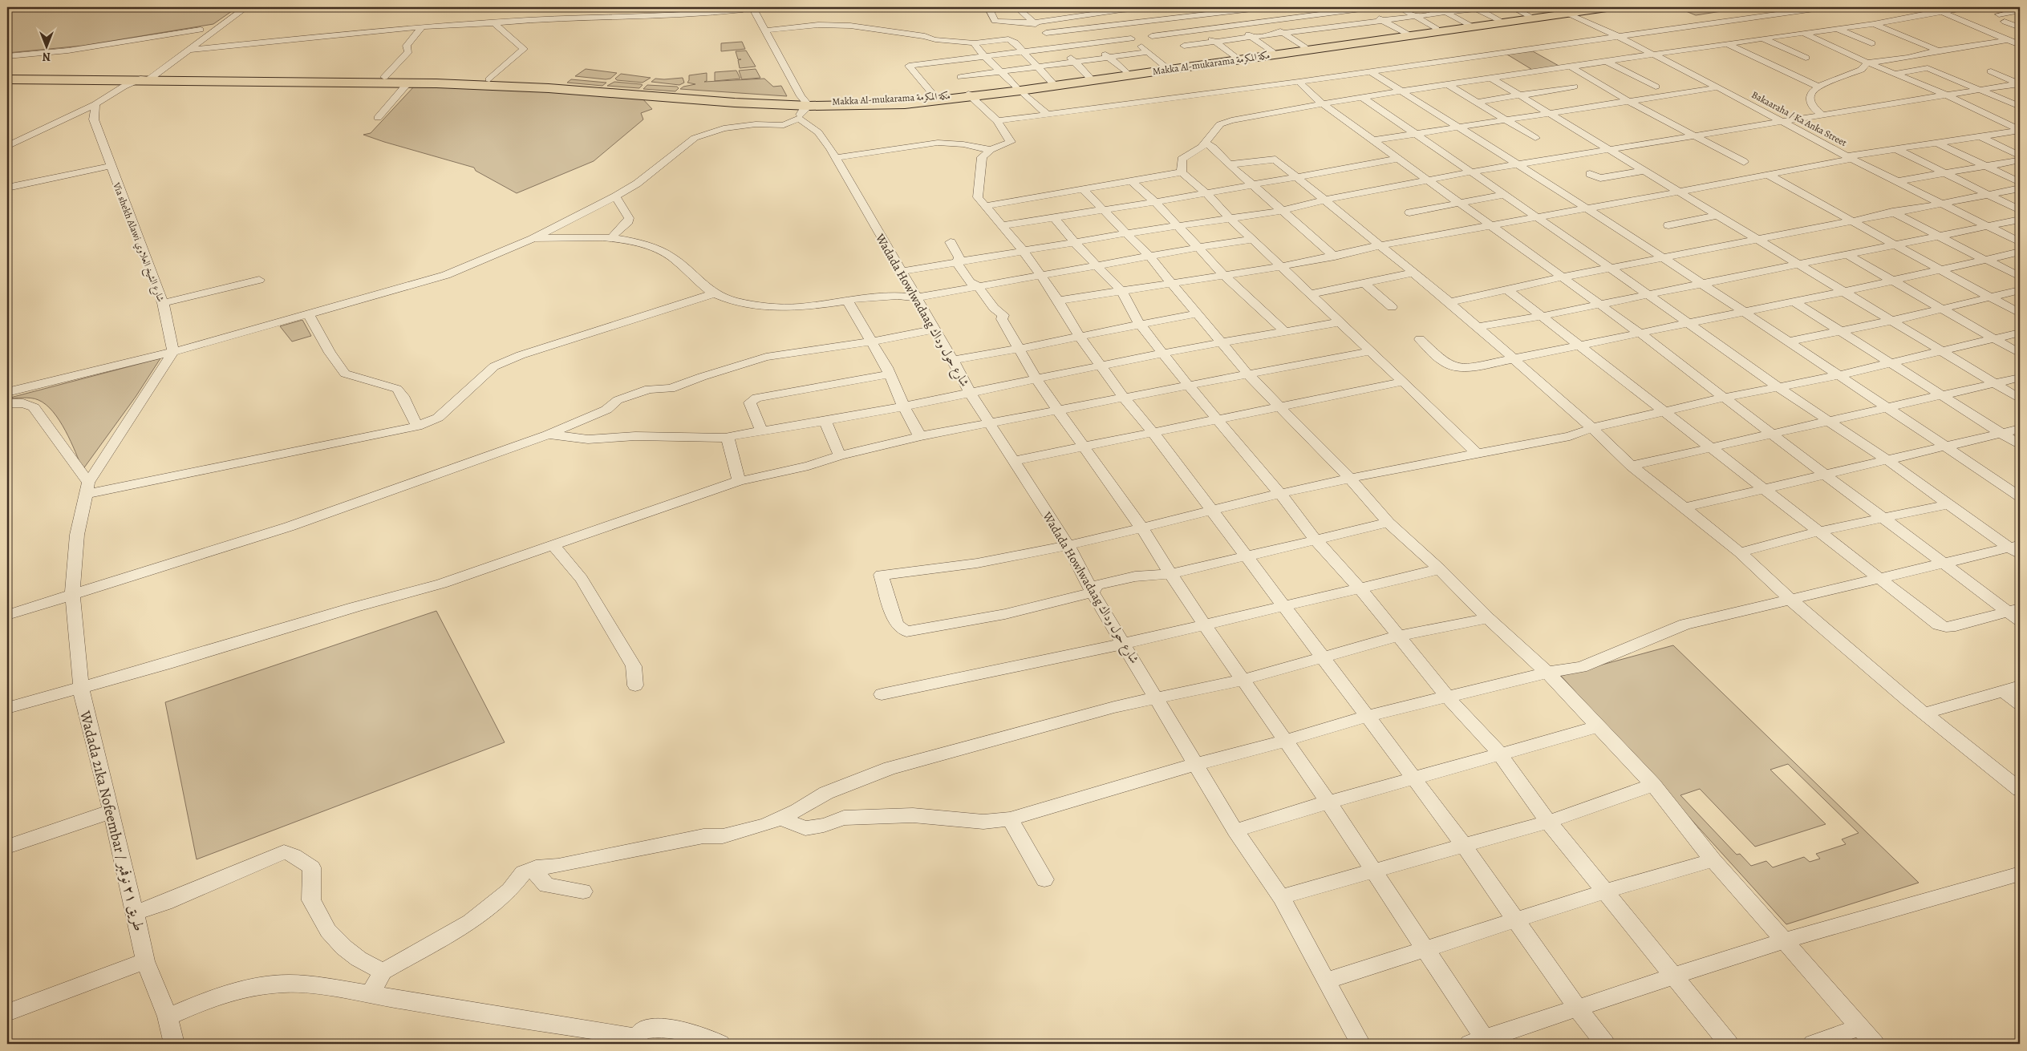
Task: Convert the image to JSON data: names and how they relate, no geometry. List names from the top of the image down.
{
  "streets": {
    "highway": ["Makka Al-mukarama مكة المكرمة"],
    "street": [
      "Bakaaraha / Ka Anka Street",
      "Via shekh Alawi شارع الشيخ العلاوي",
      "Wadada Howlwadaag شارع حول وداك",
      "Wadada 21ka Nofeembar / طريق ٢١ نوفمبر"
    ]
  },
  "crossings": [
    ["Makka Al-mukarama مكة المكرمة", "Bakaaraha / Ka Anka Street"],
    ["Makka Al-mukarama مكة المكرمة", "Wadada Howlwadaag شارع حول وداك"],
    ["Via shekh Alawi شارع الشيخ العلاوي", "Wadada 21ka Nofeembar / طريق ٢١ نوفمبر"]
  ],
  "north": "bottom"
}
